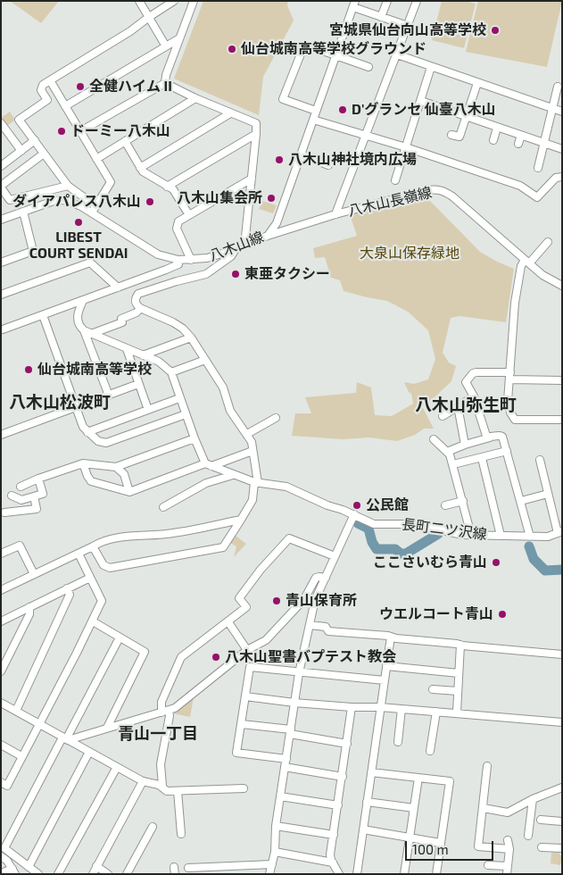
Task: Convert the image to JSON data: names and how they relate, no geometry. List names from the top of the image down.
{
  "streets": {
    "street": ["八木山長嶺線", "八木山線", "長町二ツ沢線"]
  },
  "crossings": [
    ["八木山長嶺線", "八木山線"]
  ],
  "districts": ["八木山松波町", "八木山弥生町", "青山一丁目"],
  "parks": ["大泉山保存緑地"],
  "places": [
    "宮城県仙台向山高等学校",
    "仙台城南高等学校グラウンド",
    "全健ハイム II",
    "D'グランセ 仙臺八木山",
    "ドーミー八木山",
    "八木山神社境内広場",
    "八木山集会所",
    "ダイアパレス八木山",
    "LIBEST COURT SENDAI",
    "東亜タクシー",
    "仙台城南高等学校",
    "公民館",
    "ここさいむら青山",
    "青山保育所",
    "ウエルコート青山",
    "八木山聖書バプテスト教会"
  ],
  "scale_bar": "100 m"
}
